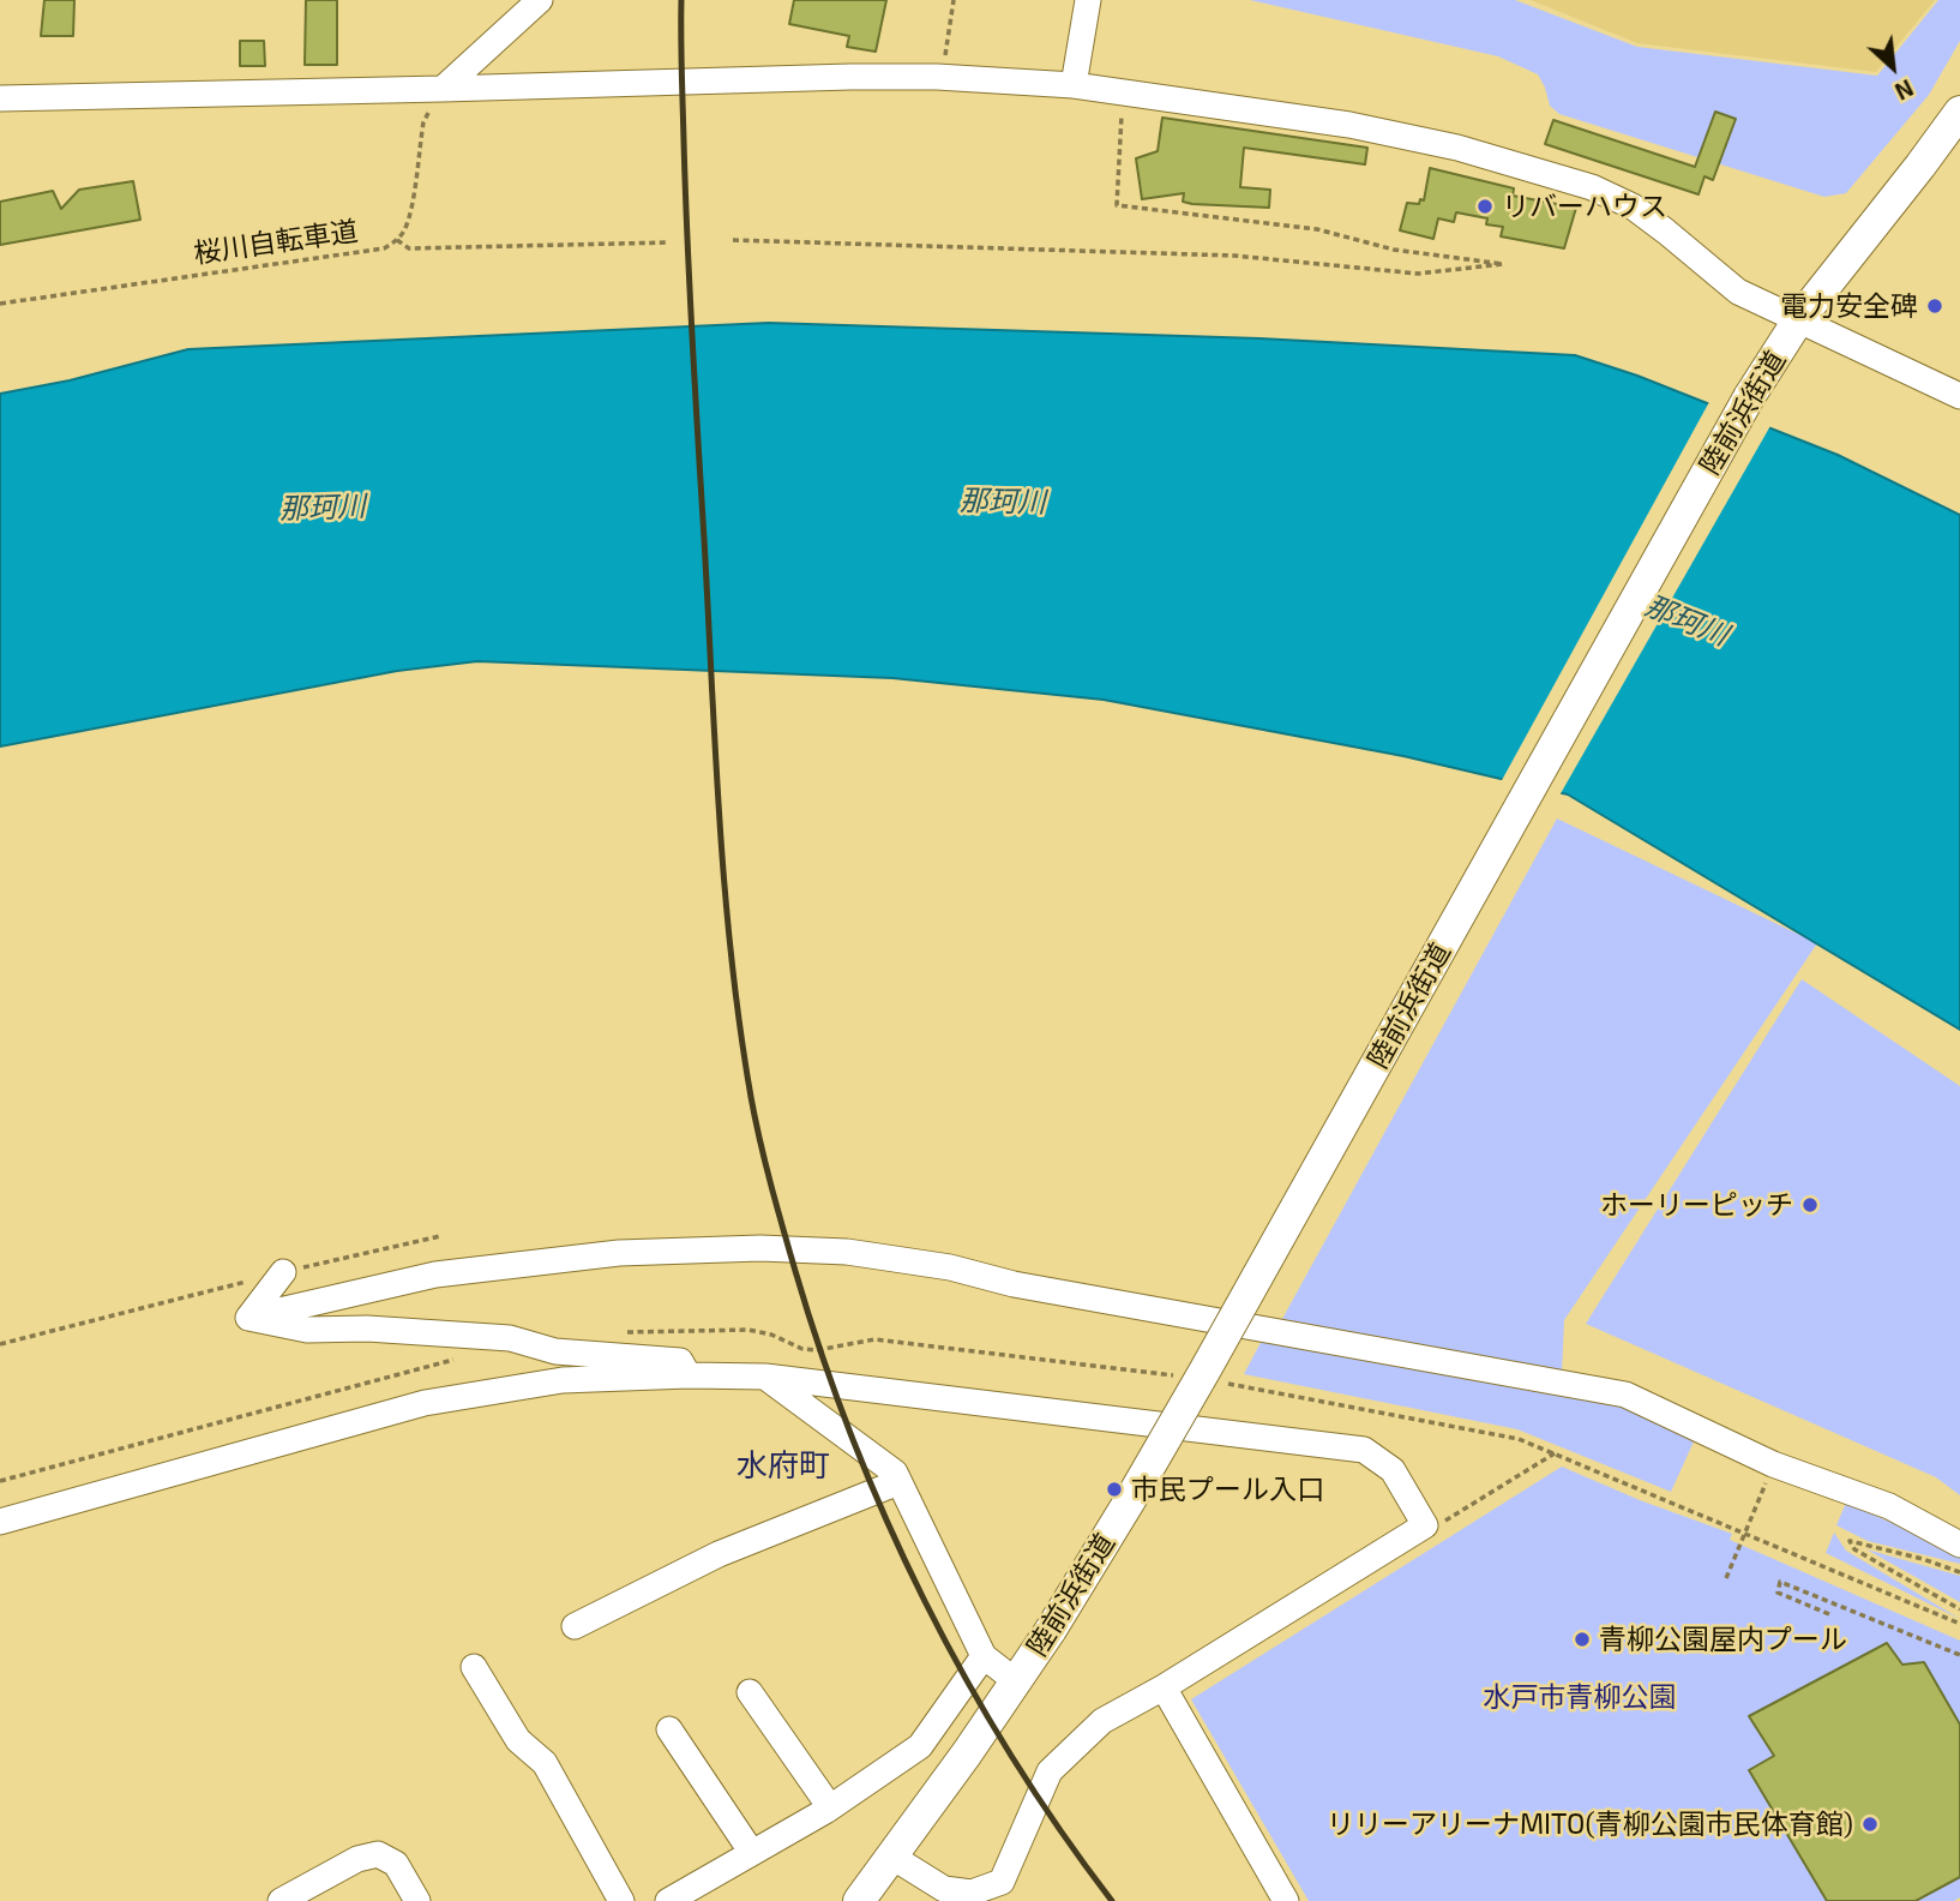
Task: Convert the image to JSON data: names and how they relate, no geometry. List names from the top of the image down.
{
  "streets": {
    "main road": ["陸前浜街道"],
    "path": ["桜川自転車道"]
  },
  "districts": ["水府町"],
  "water": ["那珂川"],
  "parks": ["水戸市青柳公園"],
  "places": [
    "リバーハウス",
    "電力安全碑",
    "ホーリーピッチ",
    "市民プール入口",
    "青柳公園屋内プール",
    "リリーアリーナMITO(青柳公園市民体育館)"
  ],
  "north": "bottom right"
}
